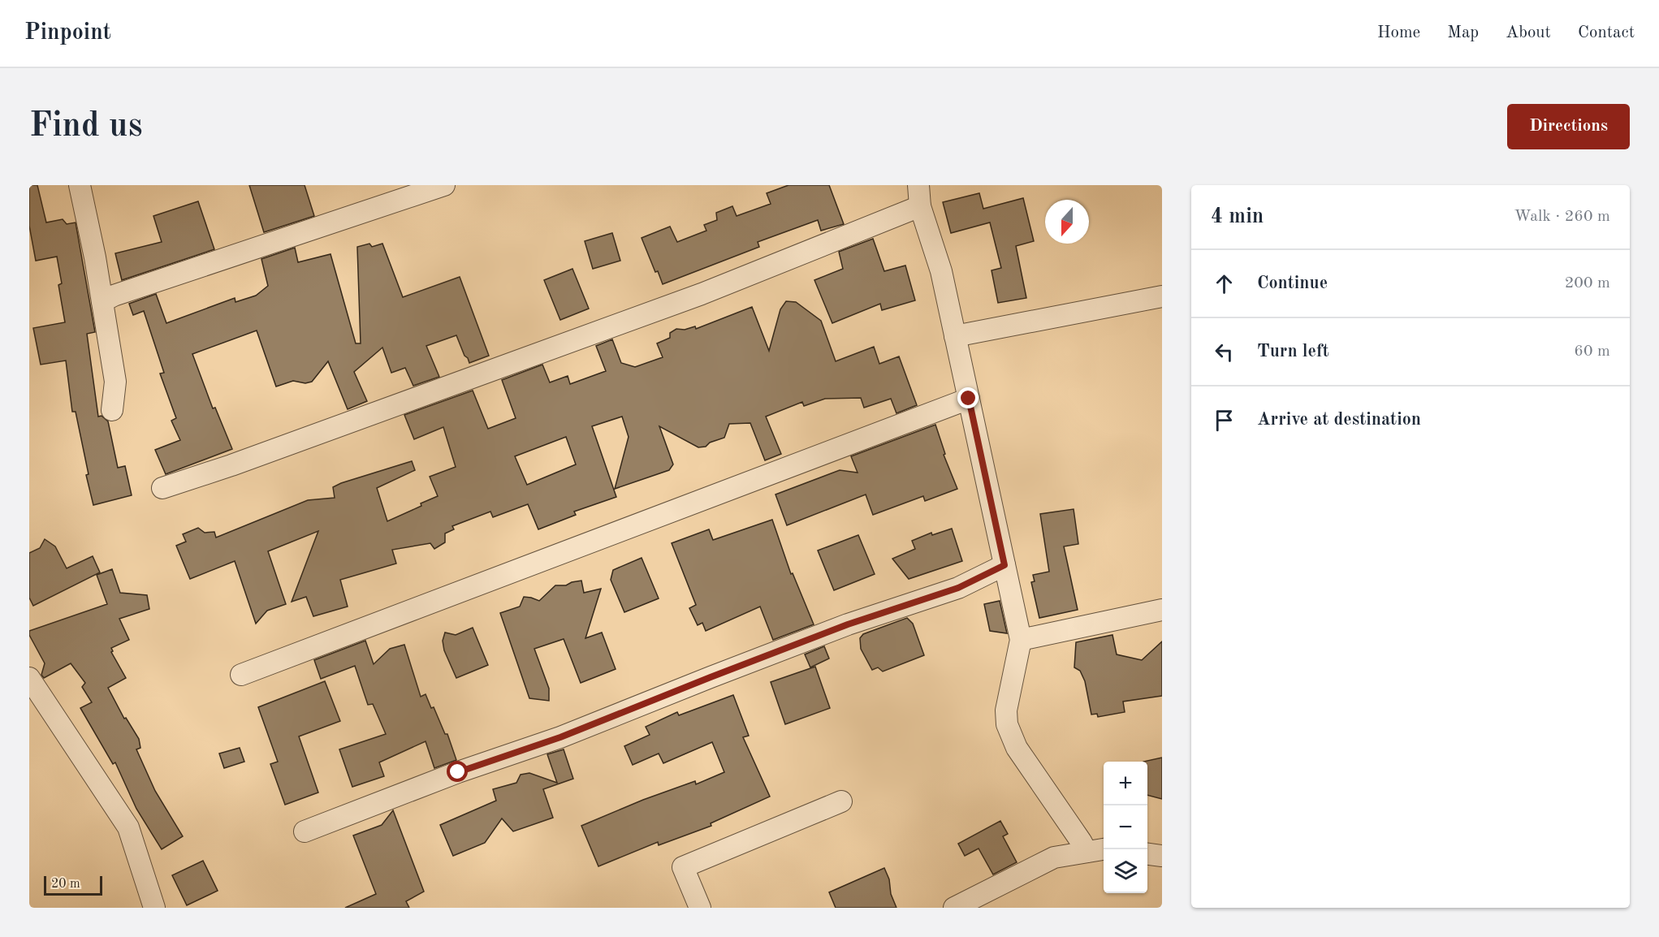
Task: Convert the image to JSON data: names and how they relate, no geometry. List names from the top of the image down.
{
  "scale_bar": "20 m",
  "north": "bottom",
  "page": {
    "header": "Pinpoint",
    "nav": [
      "Home",
      "Map",
      "About",
      "Contact"
    ],
    "buttons": "Directions",
    "title": "Find us",
    "heading": ["4 min", "Walk · 260 m"],
    "list": [
      ["Continue", "200 m"],
      ["Turn left", "60 m"],
      "Arrive at destination"
    ],
    "map_buttons": ["+", "−"],
    "scale": "20 m"
  }
}
